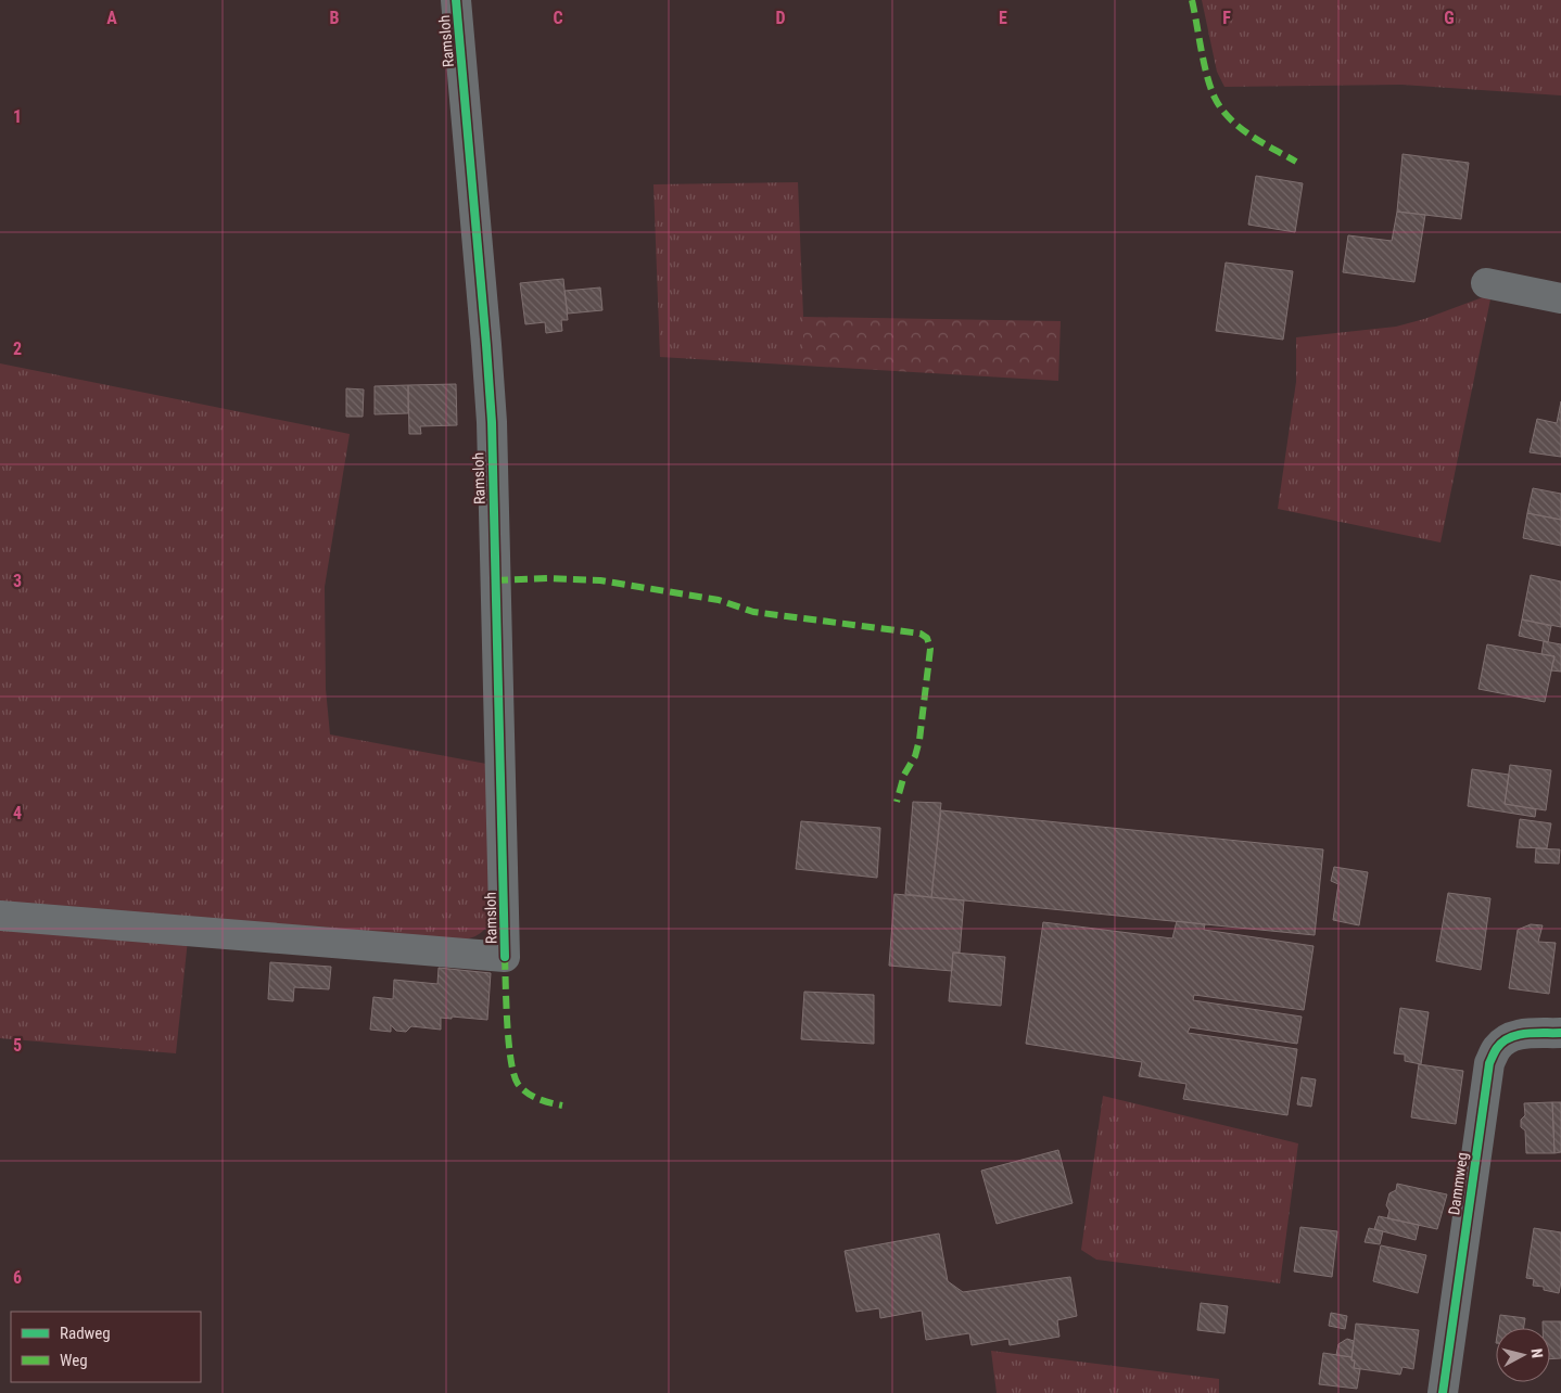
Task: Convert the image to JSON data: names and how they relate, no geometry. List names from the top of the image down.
{
  "streets": {
    "street": ["Ramsloh", "Dammweg"]
  },
  "legend": ["Radweg", "Weg"],
  "north": "right",
  "grid": {
    "columns": [
      "A",
      "B",
      "C",
      "D",
      "E",
      "F",
      "G"
    ],
    "rows": [
      "1",
      "2",
      "3",
      "4",
      "5",
      "6"
    ]
  }
}
